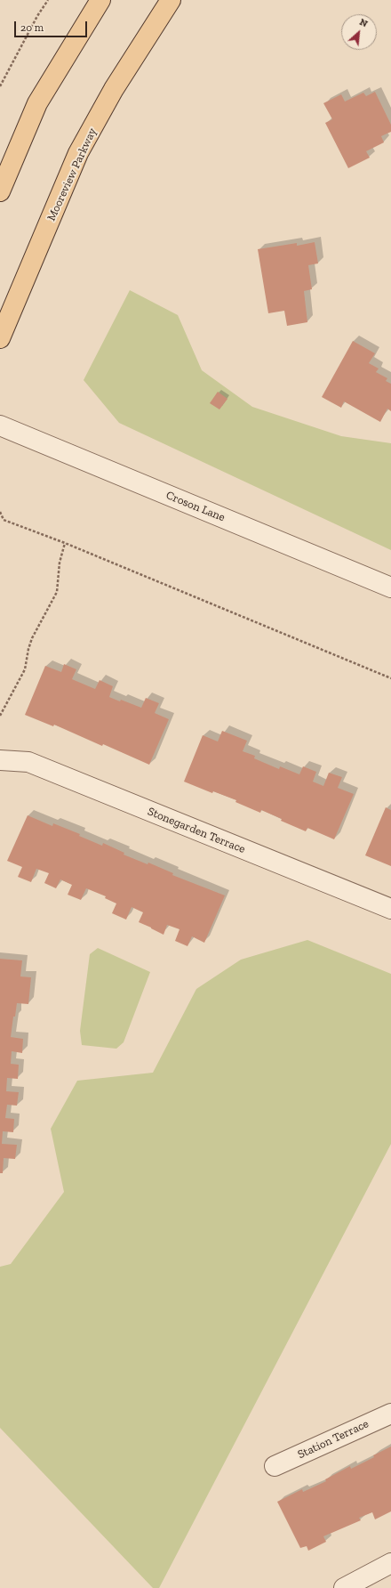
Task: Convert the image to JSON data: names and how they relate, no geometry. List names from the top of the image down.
{
  "streets": {
    "main road": ["Mooreview Parkway"],
    "street": ["Croson Lane", "Stonegarden Terrace", "Station Terrace"]
  },
  "scale_bar": "20 m",
  "north": "top right"
}
